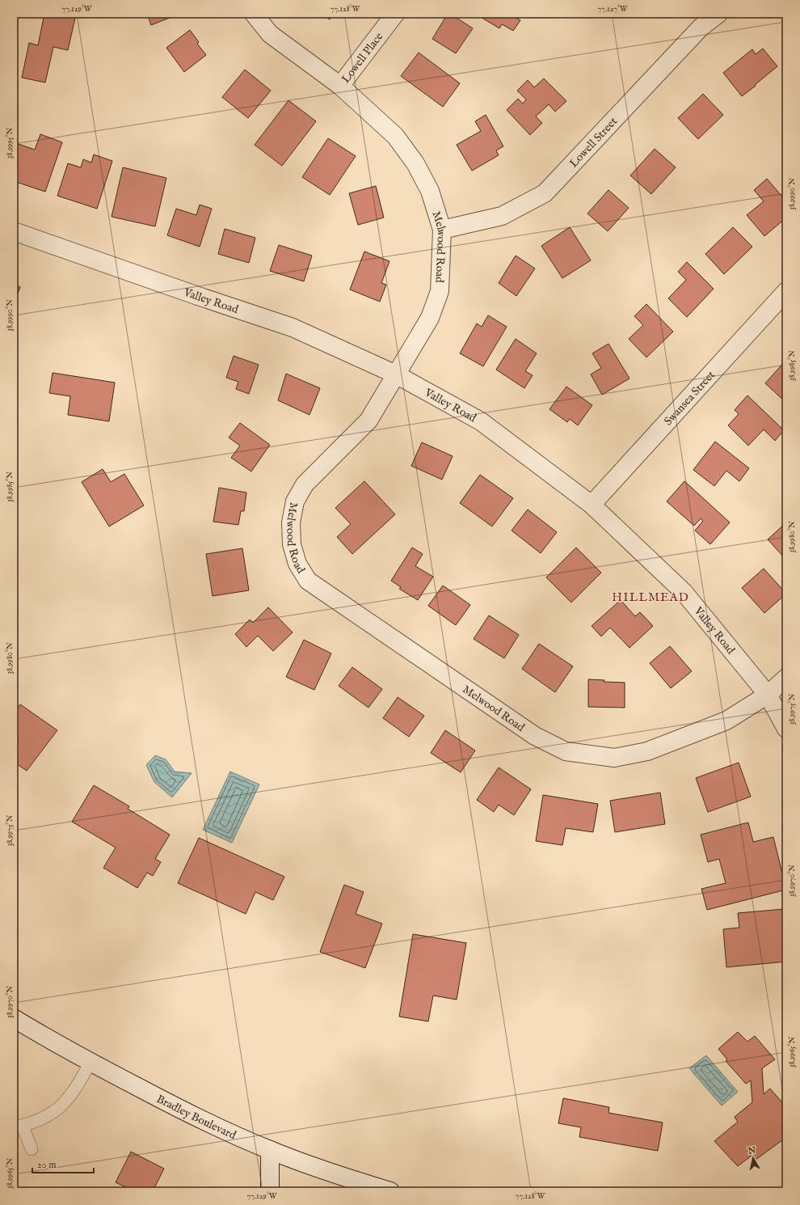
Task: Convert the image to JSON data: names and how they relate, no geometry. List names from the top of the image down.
{
  "streets": {
    "street": [
      "Lowell Place",
      "Lowell Street",
      "Melwood Road",
      "Valley Road",
      "Swansea Street",
      "Bradley Boulevard"
    ]
  },
  "crossings": [
    ["Lowell Place", "Melwood Road"],
    ["Lowell Street", "Melwood Road"],
    ["Melwood Road", "Valley Road"],
    ["Valley Road", "Swansea Street"]
  ],
  "districts": ["HILLMEAD"],
  "scale_bar": "20 m",
  "north": "top",
  "coordinates": [
    "77.129°W",
    "77.128°W",
    "77.127°W",
    "38.9995°N",
    "38.9990°N",
    "38.9985°N",
    "38.9980°N",
    "38.9975°N",
    "38.9970°N",
    "38.9965°N"
  ]
}
